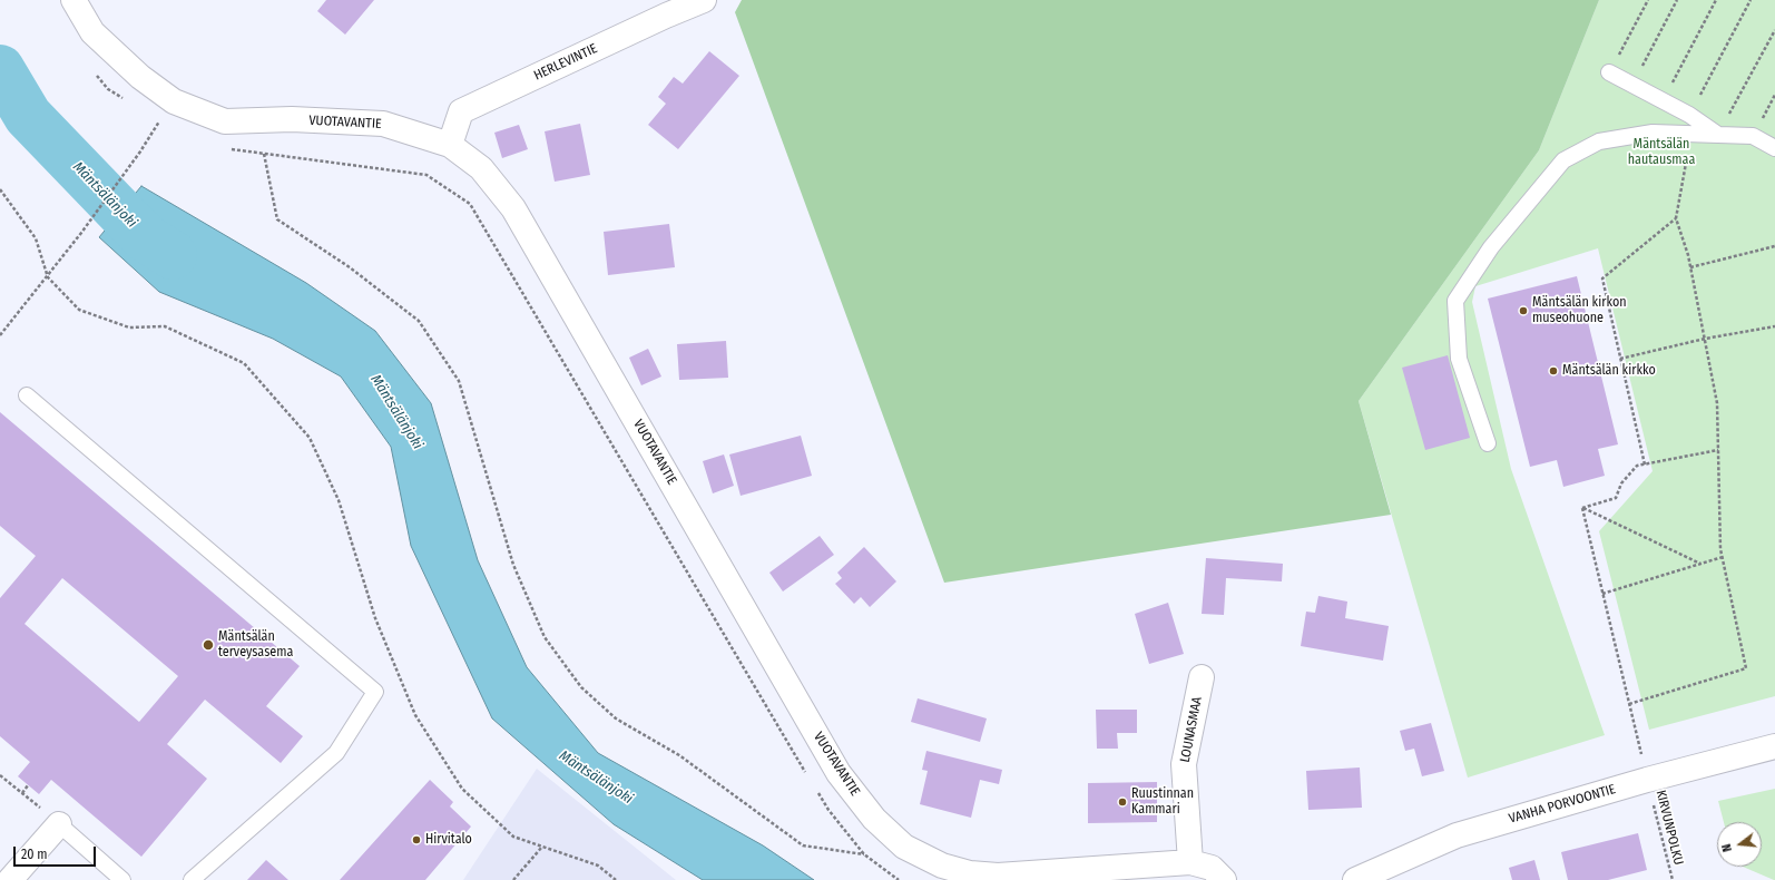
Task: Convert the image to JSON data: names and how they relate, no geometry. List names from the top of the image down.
{
  "streets": {
    "street": [
      "HERLEVINTIE",
      "VUOTAVANTIE",
      "LOUNASMAA",
      "VANHA PORVOONTIE"
    ],
    "path": ["KIRVUNPOLKU"]
  },
  "crossings": [
    ["HERLEVINTIE", "VUOTAVANTIE"],
    ["VUOTAVANTIE", "LOUNASMAA"],
    ["VANHA PORVOONTIE", "KIRVUNPOLKU"]
  ],
  "water": ["Mäntsälänjoki"],
  "parks": ["Mäntsälän hautausmaa"],
  "places": [
    "Mäntsälän kirkon museohuone",
    "Mäntsälän kirkko",
    "Mäntsälän terveysasema",
    "Ruustinnan Kammari",
    "Hirvitalo"
  ],
  "scale_bar": "20 m",
  "north": "left"
}
